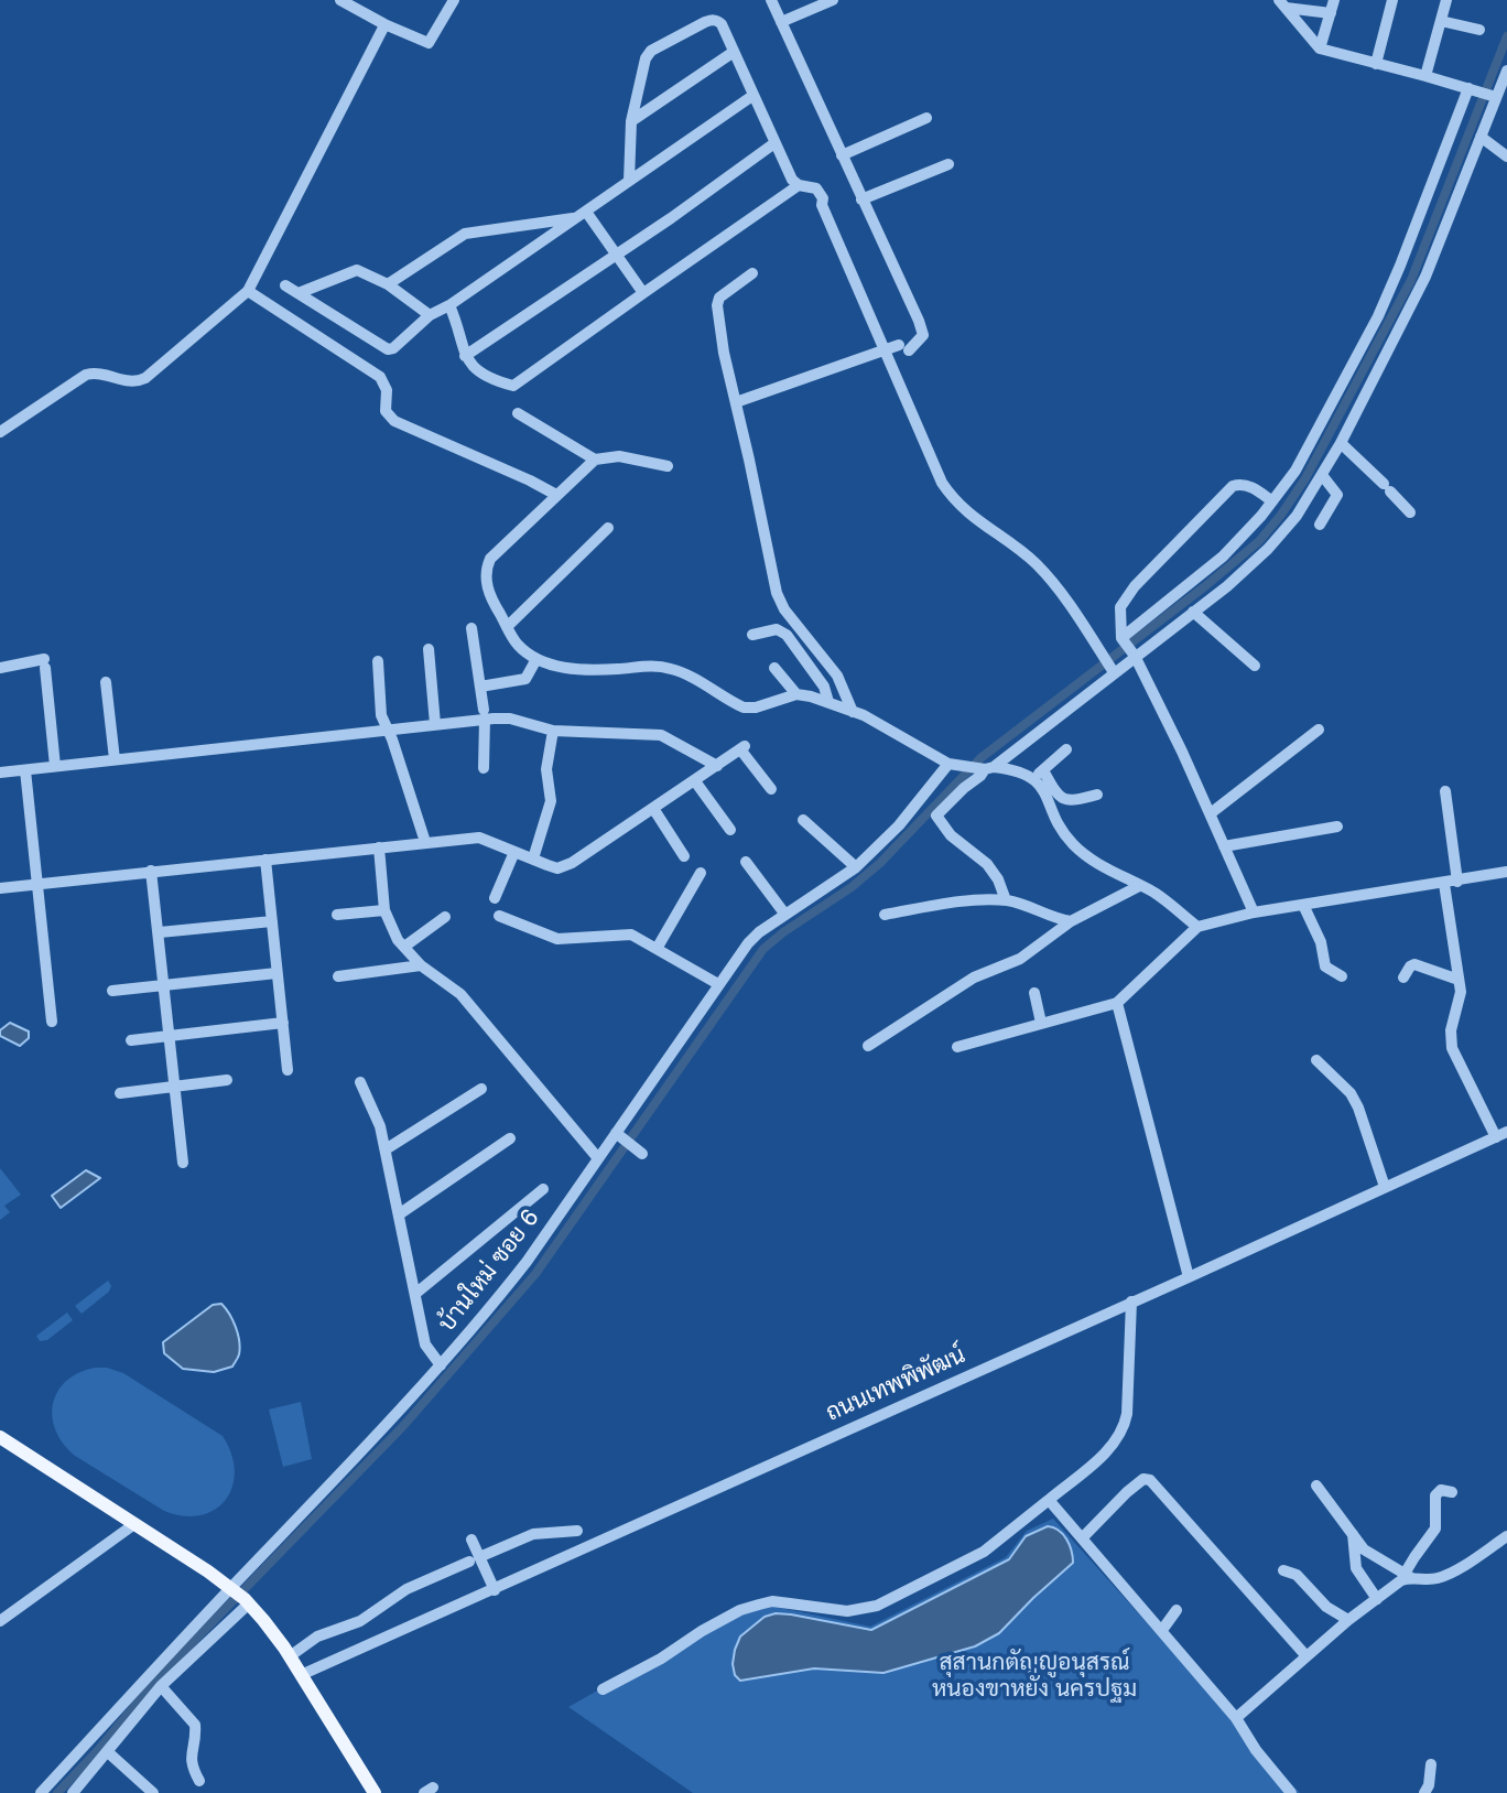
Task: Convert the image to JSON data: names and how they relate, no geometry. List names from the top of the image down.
{
  "streets": {
    "street": ["บ้านใหม่ ซอย 6", "ถนนเทพพิพัฒน์"]
  },
  "parks": ["สุสานกตัญญูอนุสรณ์ หนองขาหยั่ง นครปฐม"]
}
